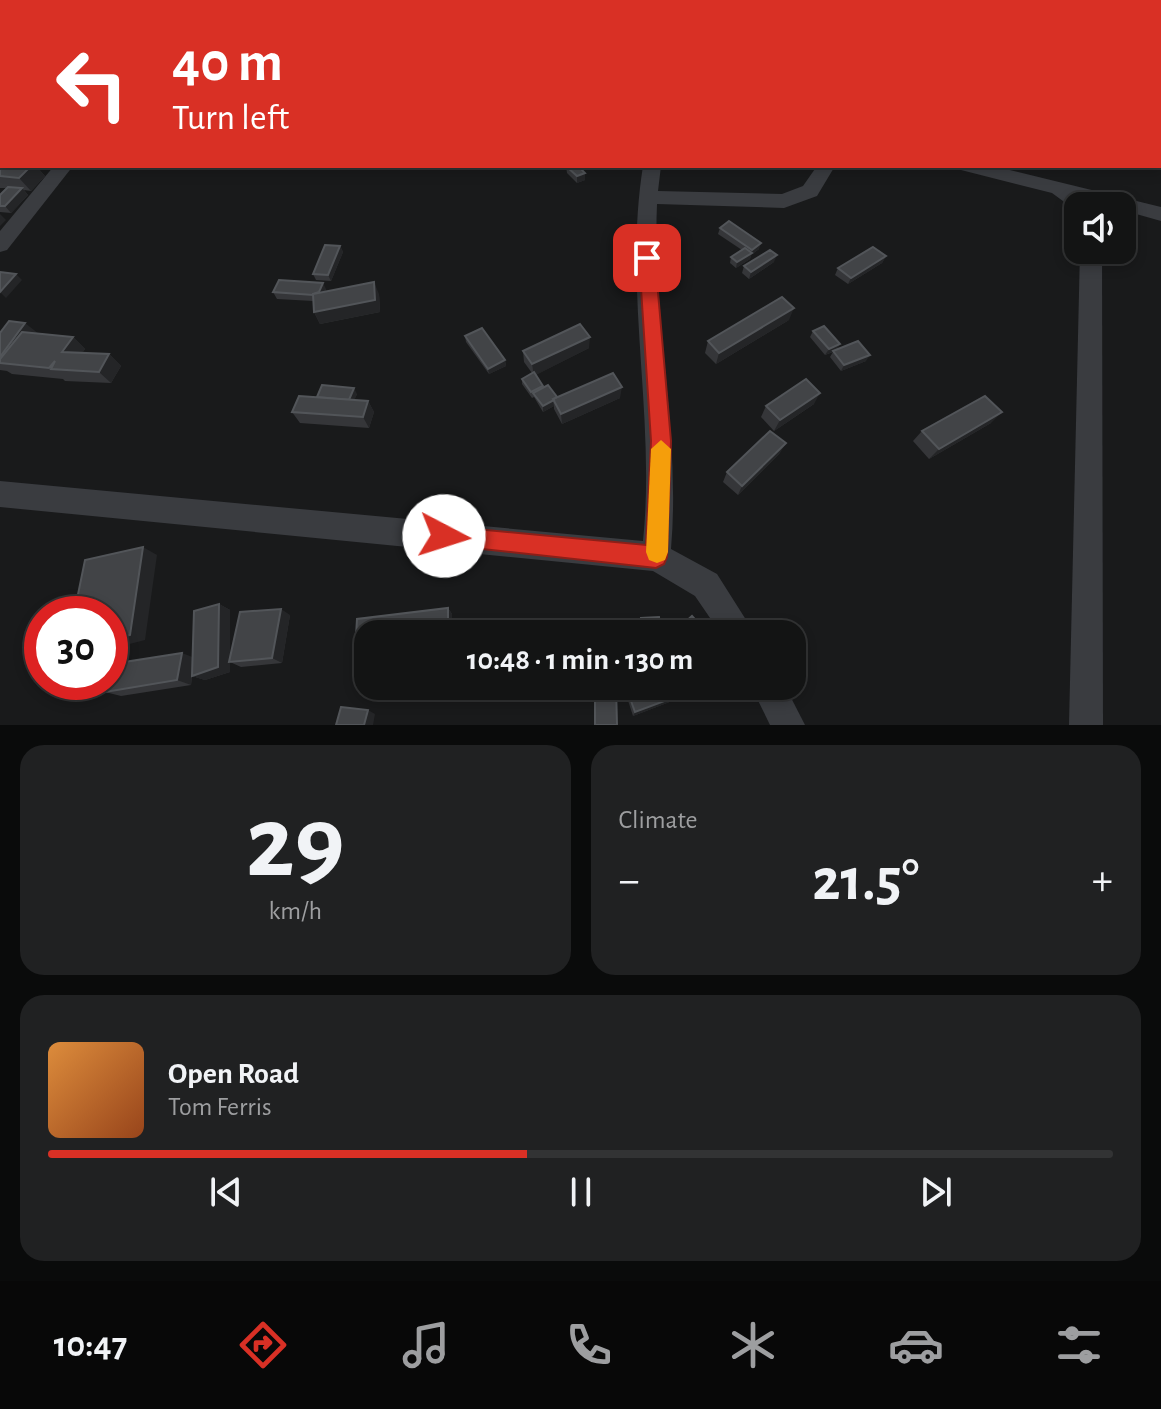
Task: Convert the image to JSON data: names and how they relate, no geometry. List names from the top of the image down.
{
  "page": {
    "turn": ["40 m", "Turn left"],
    "limit": "30",
    "trip": "10:48 · 1 min · 130 m",
    "tile": [
      ["29", "km/h"],
      "Climate"
    ],
    "heat": ["−", "21.5°", "+"],
    "song": ["Open Road", "Tom Ferris"],
    "tabs": "10:47"
  }
}
